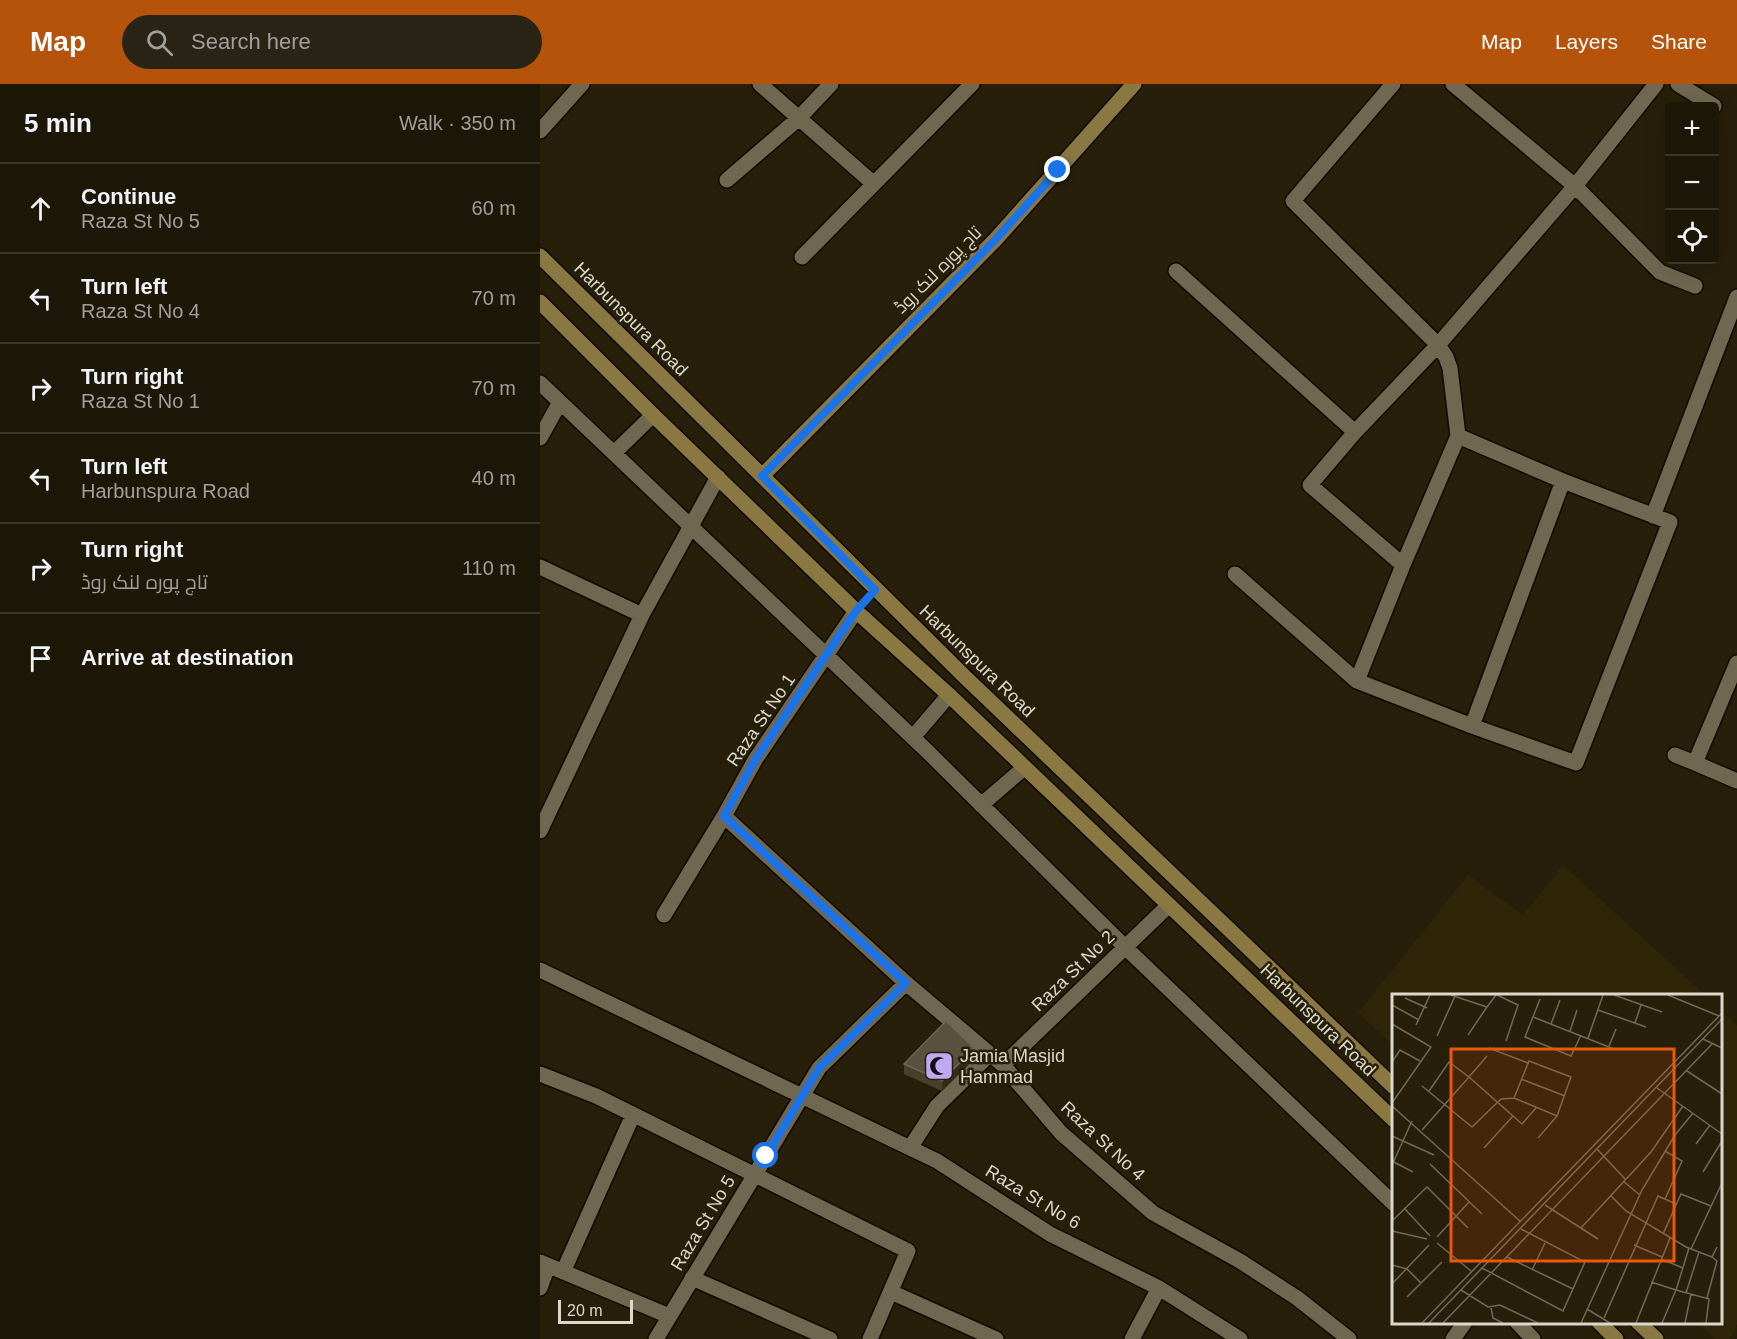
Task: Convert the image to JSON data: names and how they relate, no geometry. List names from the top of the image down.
{
  "streets": {
    "main road": ["تاج پورہ لنک روڈ", "Harbunspura Road"],
    "street": [
      "Raza St No 1",
      "Raza St No 2",
      "Raza St No 4",
      "Raza St No 6",
      "Raza St No 5"
    ]
  },
  "crossings": [
    ["تاج پورہ لنک روڈ", "Harbunspura Road"],
    ["Harbunspura Road", "Raza St No 1"],
    ["Harbunspura Road", "Raza St No 2"],
    ["Raza St No 1", "Raza St No 4"],
    ["Raza St No 2", "Raza St No 4"],
    ["Raza St No 4", "Raza St No 5"],
    ["Raza St No 6", "Raza St No 5"]
  ],
  "places": {
    "mosque": ["Jamia Masjid Hammad"]
  },
  "scale_bar": "20 m",
  "page": {
    "header": "Map",
    "search": "Search here",
    "nav": ["Map", "Layers", "Share"],
    "heading": ["5 min", "Walk · 350 m"],
    "map_buttons": ["+", "−"],
    "list": [
      ["Continue", "Raza St No 5", "60 m"],
      ["Turn left", "Raza St No 4", "70 m"],
      ["Turn right", "Raza St No 1", "70 m"],
      ["Turn left", "Harbunspura Road", "40 m"],
      ["Turn right", "تاج پورہ لنک روڈ", "110 m"],
      "Arrive at destination"
    ],
    "scale": "20 m"
  }
}
